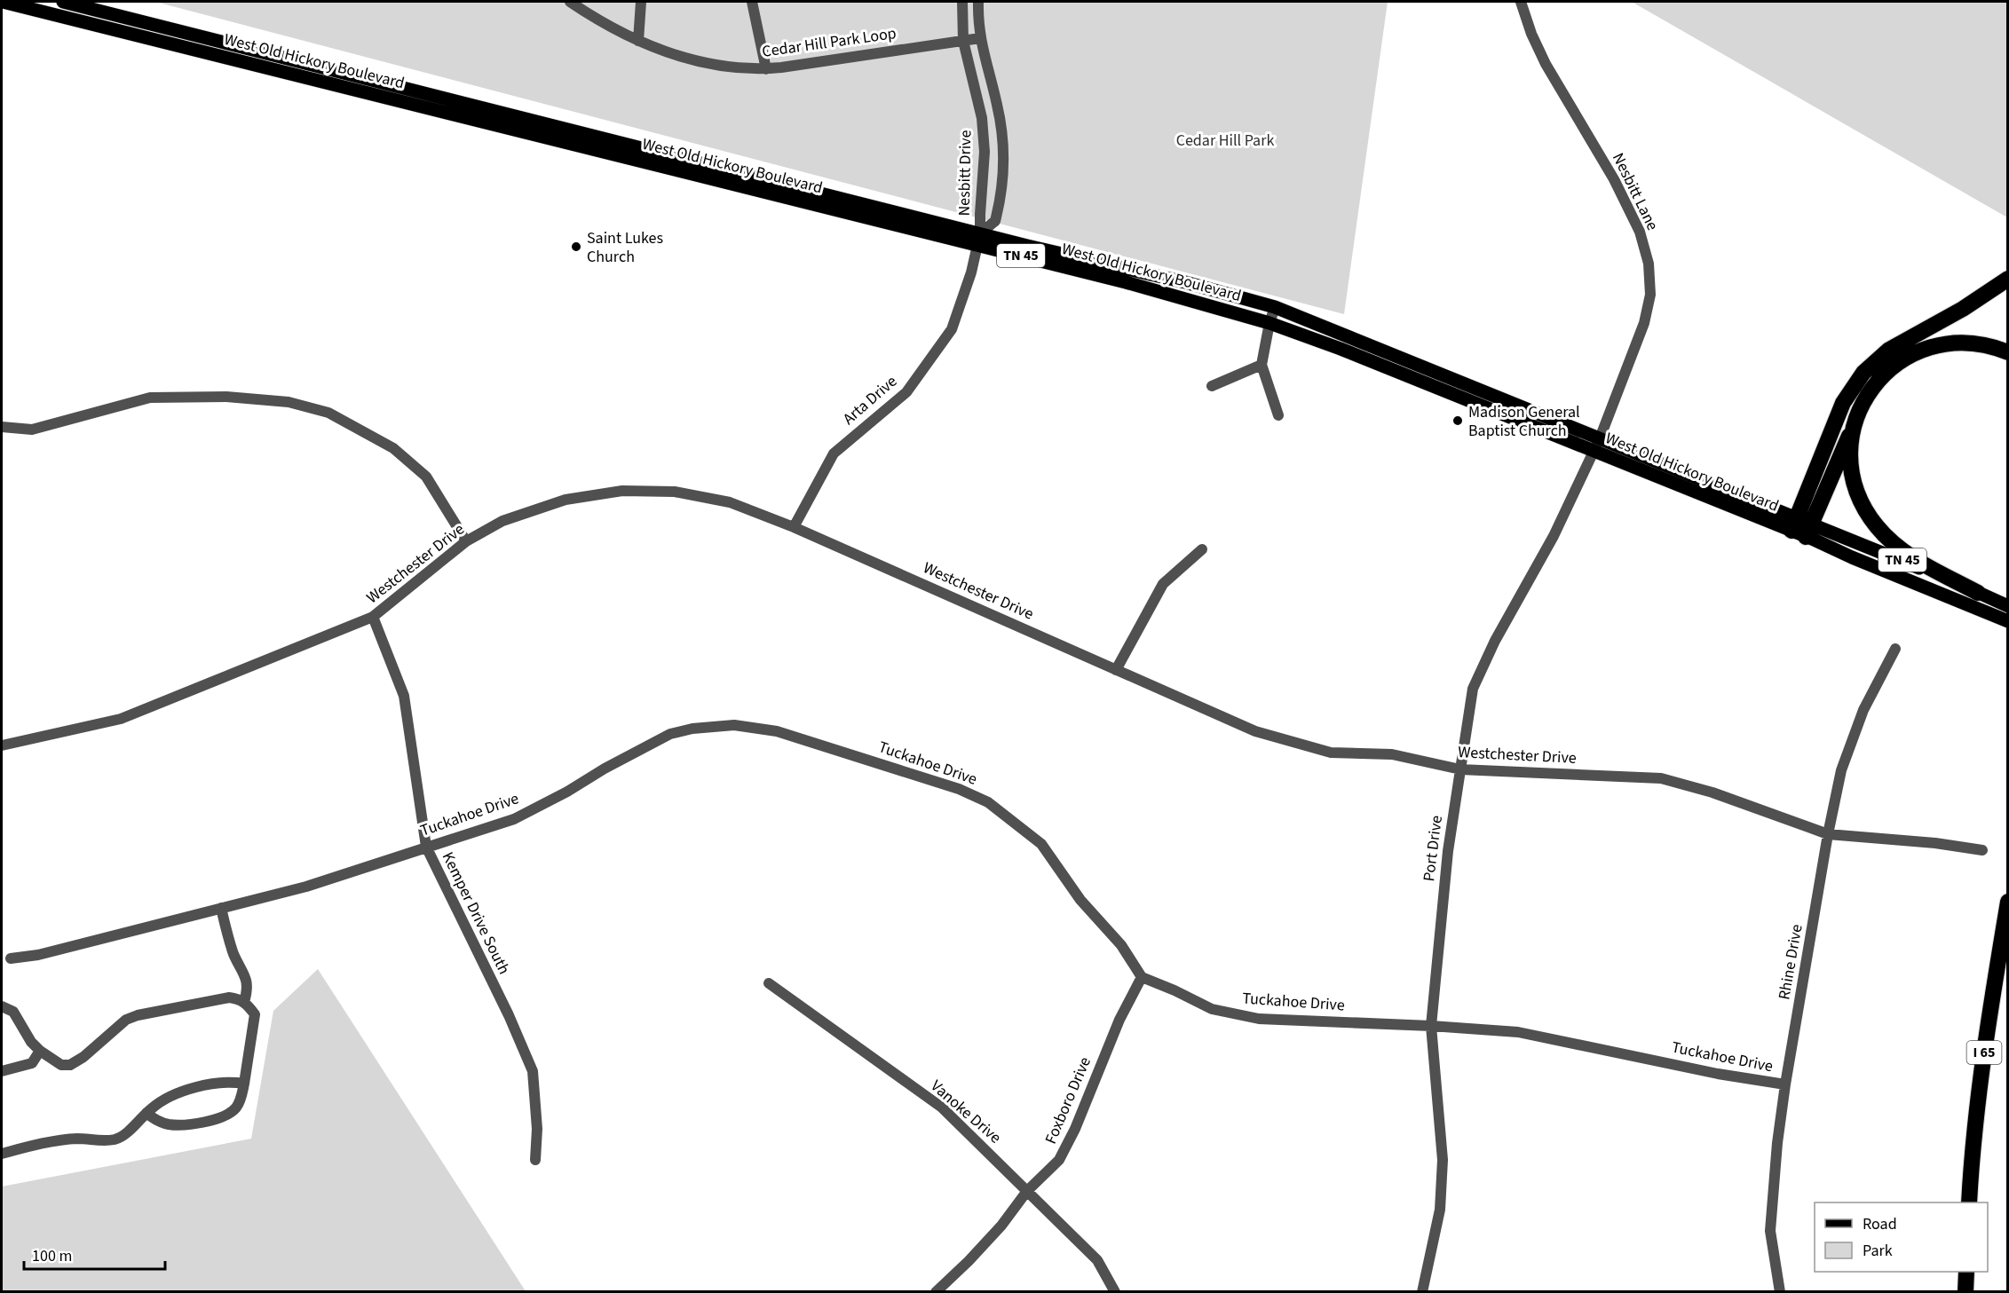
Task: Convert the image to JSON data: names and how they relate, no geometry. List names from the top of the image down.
{
  "streets": {
    "highway": ["I 65"],
    "main road": ["West Old Hickory Boulevard", "TN 45"],
    "street": [
      "Cedar Hill Park Loop",
      "Nesbitt Drive",
      "Nesbitt Lane",
      "Arta Drive",
      "Westchester Drive",
      "Tuckahoe Drive",
      "Port Drive",
      "Kemper Drive South",
      "Rhine Drive",
      "Foxboro Drive",
      "Vanoke Drive"
    ]
  },
  "crossings": [
    ["Cedar Hill Park Loop", "Nesbitt Drive"],
    ["West Old Hickory Boulevard", "Nesbitt Drive"],
    ["West Old Hickory Boulevard", "Nesbitt Lane"],
    ["West Old Hickory Boulevard", "Arta Drive"],
    ["West Old Hickory Boulevard", "Port Drive"],
    ["Nesbitt Drive", "Arta Drive"],
    ["Nesbitt Lane", "Port Drive"],
    ["Arta Drive", "Westchester Drive"],
    ["Westchester Drive", "Port Drive"],
    ["Westchester Drive", "Kemper Drive South"],
    ["Westchester Drive", "Rhine Drive"],
    ["Tuckahoe Drive", "Port Drive"],
    ["Tuckahoe Drive", "Kemper Drive South"],
    ["Tuckahoe Drive", "Rhine Drive"],
    ["Tuckahoe Drive", "Foxboro Drive"],
    ["Foxboro Drive", "Vanoke Drive"]
  ],
  "parks": ["Cedar Hill Park"],
  "places": ["Saint Lukes Church", "Madison General Baptist Church"],
  "legend": ["Road", "Park"],
  "scale_bar": "100 m"
}
